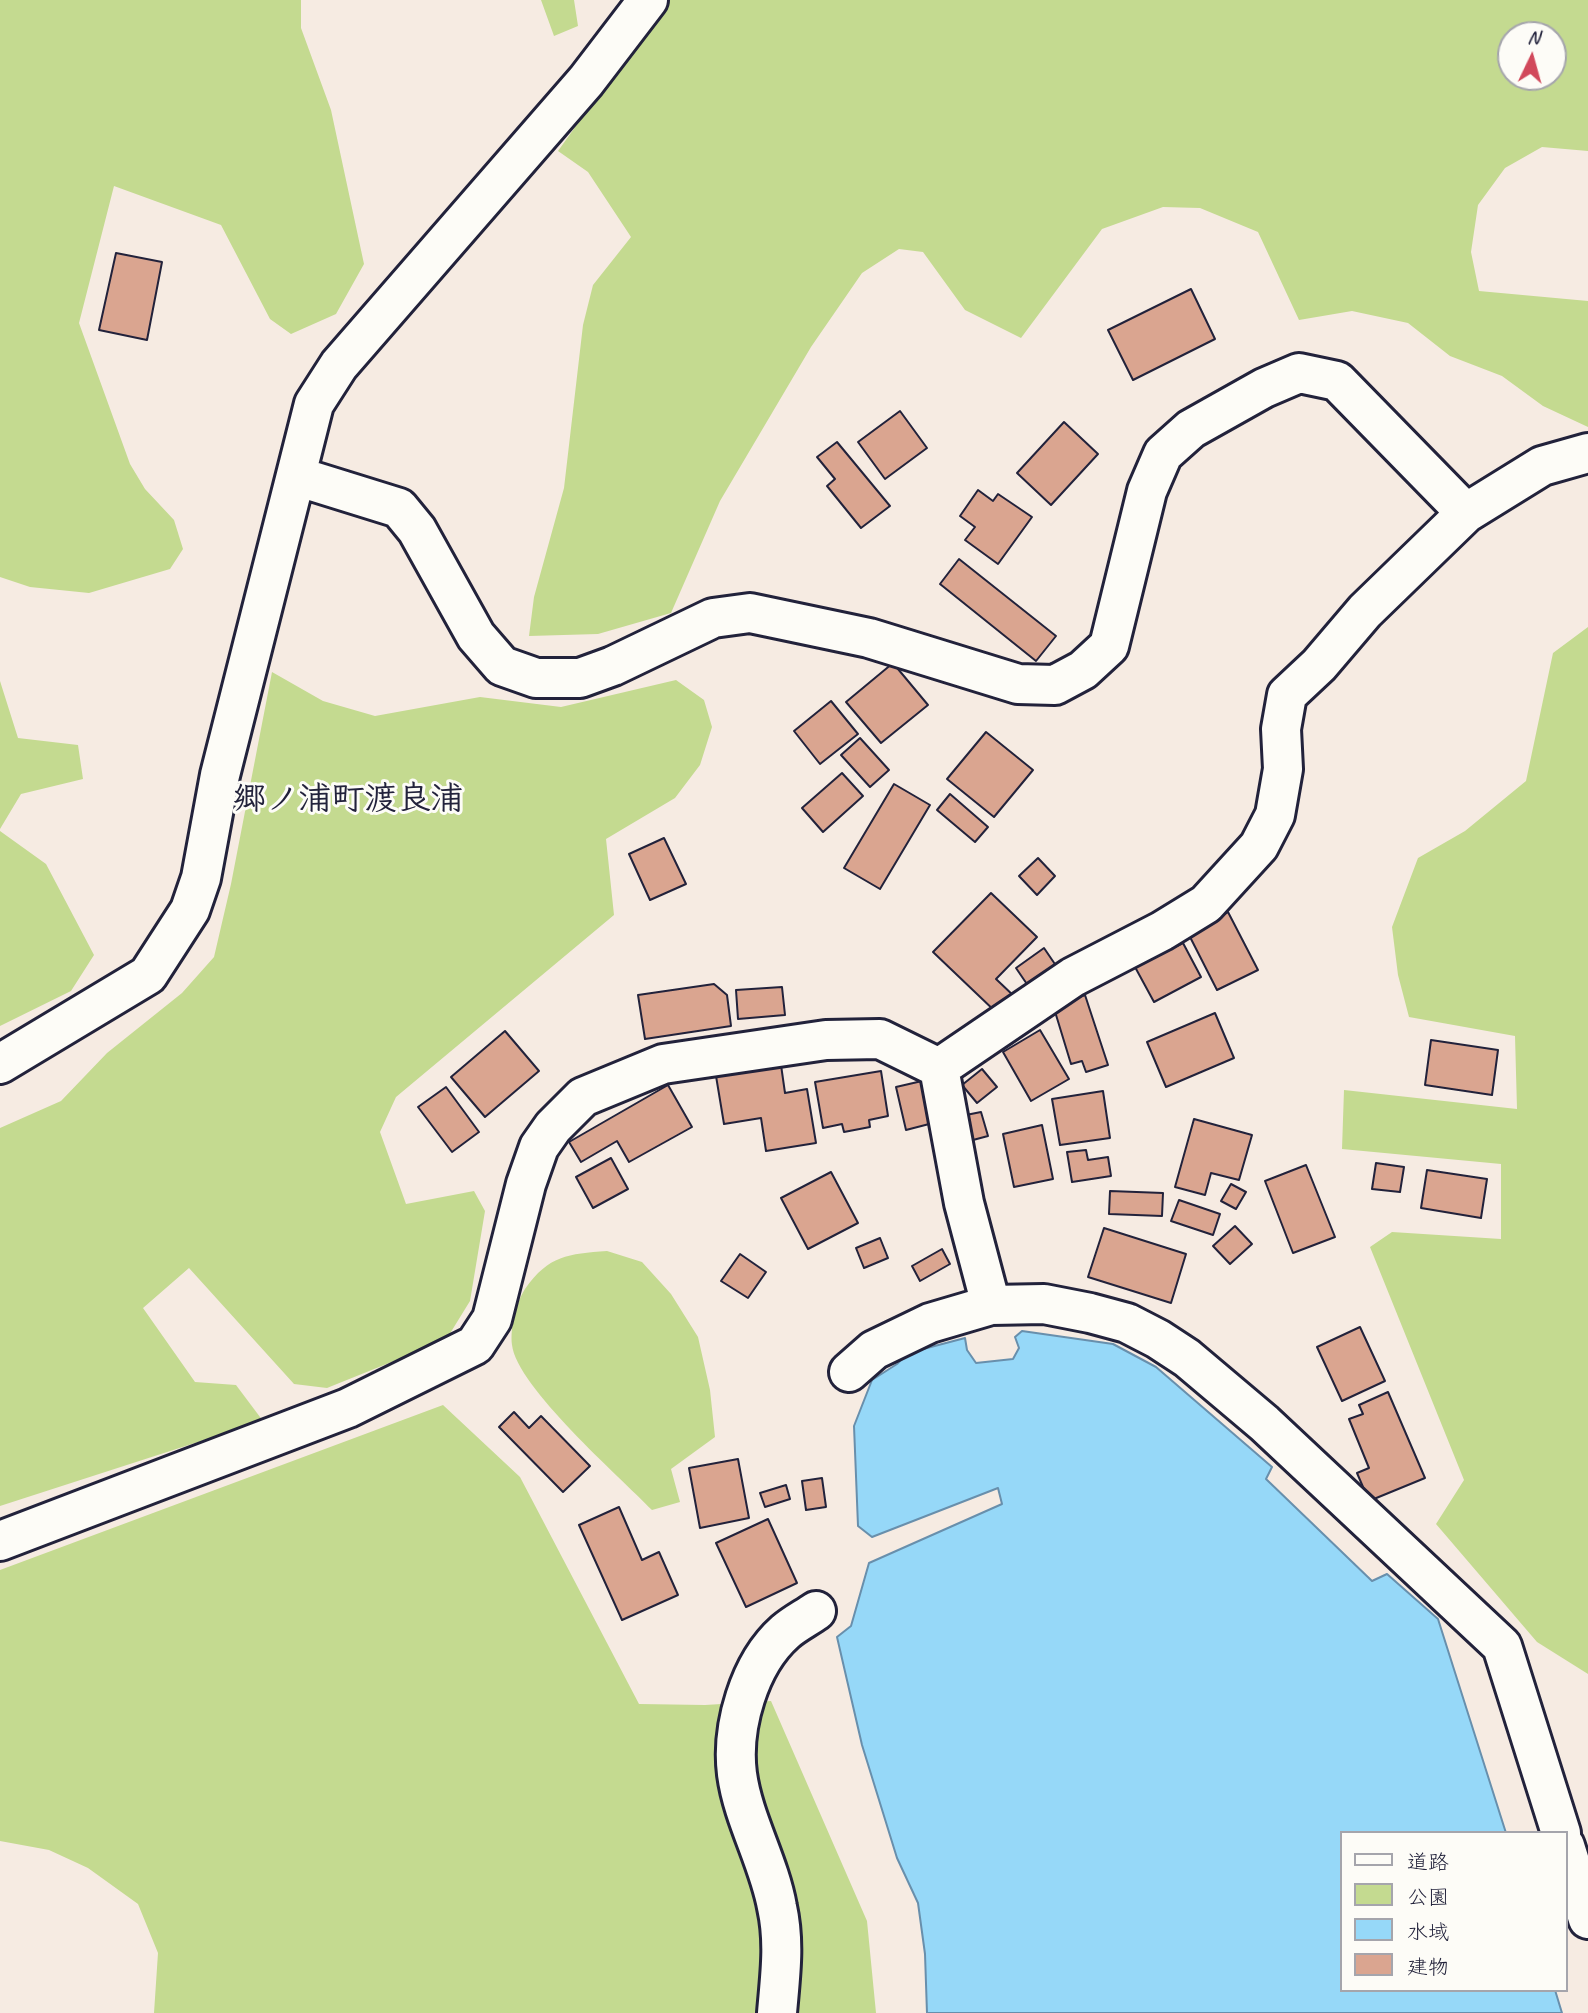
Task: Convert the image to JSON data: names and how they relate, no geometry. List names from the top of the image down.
{
  "districts": ["郷ノ浦町渡良浦"],
  "legend": [
    "道路",
    "公園",
    "水域",
    "建物"
  ],
  "north": "top"
}
